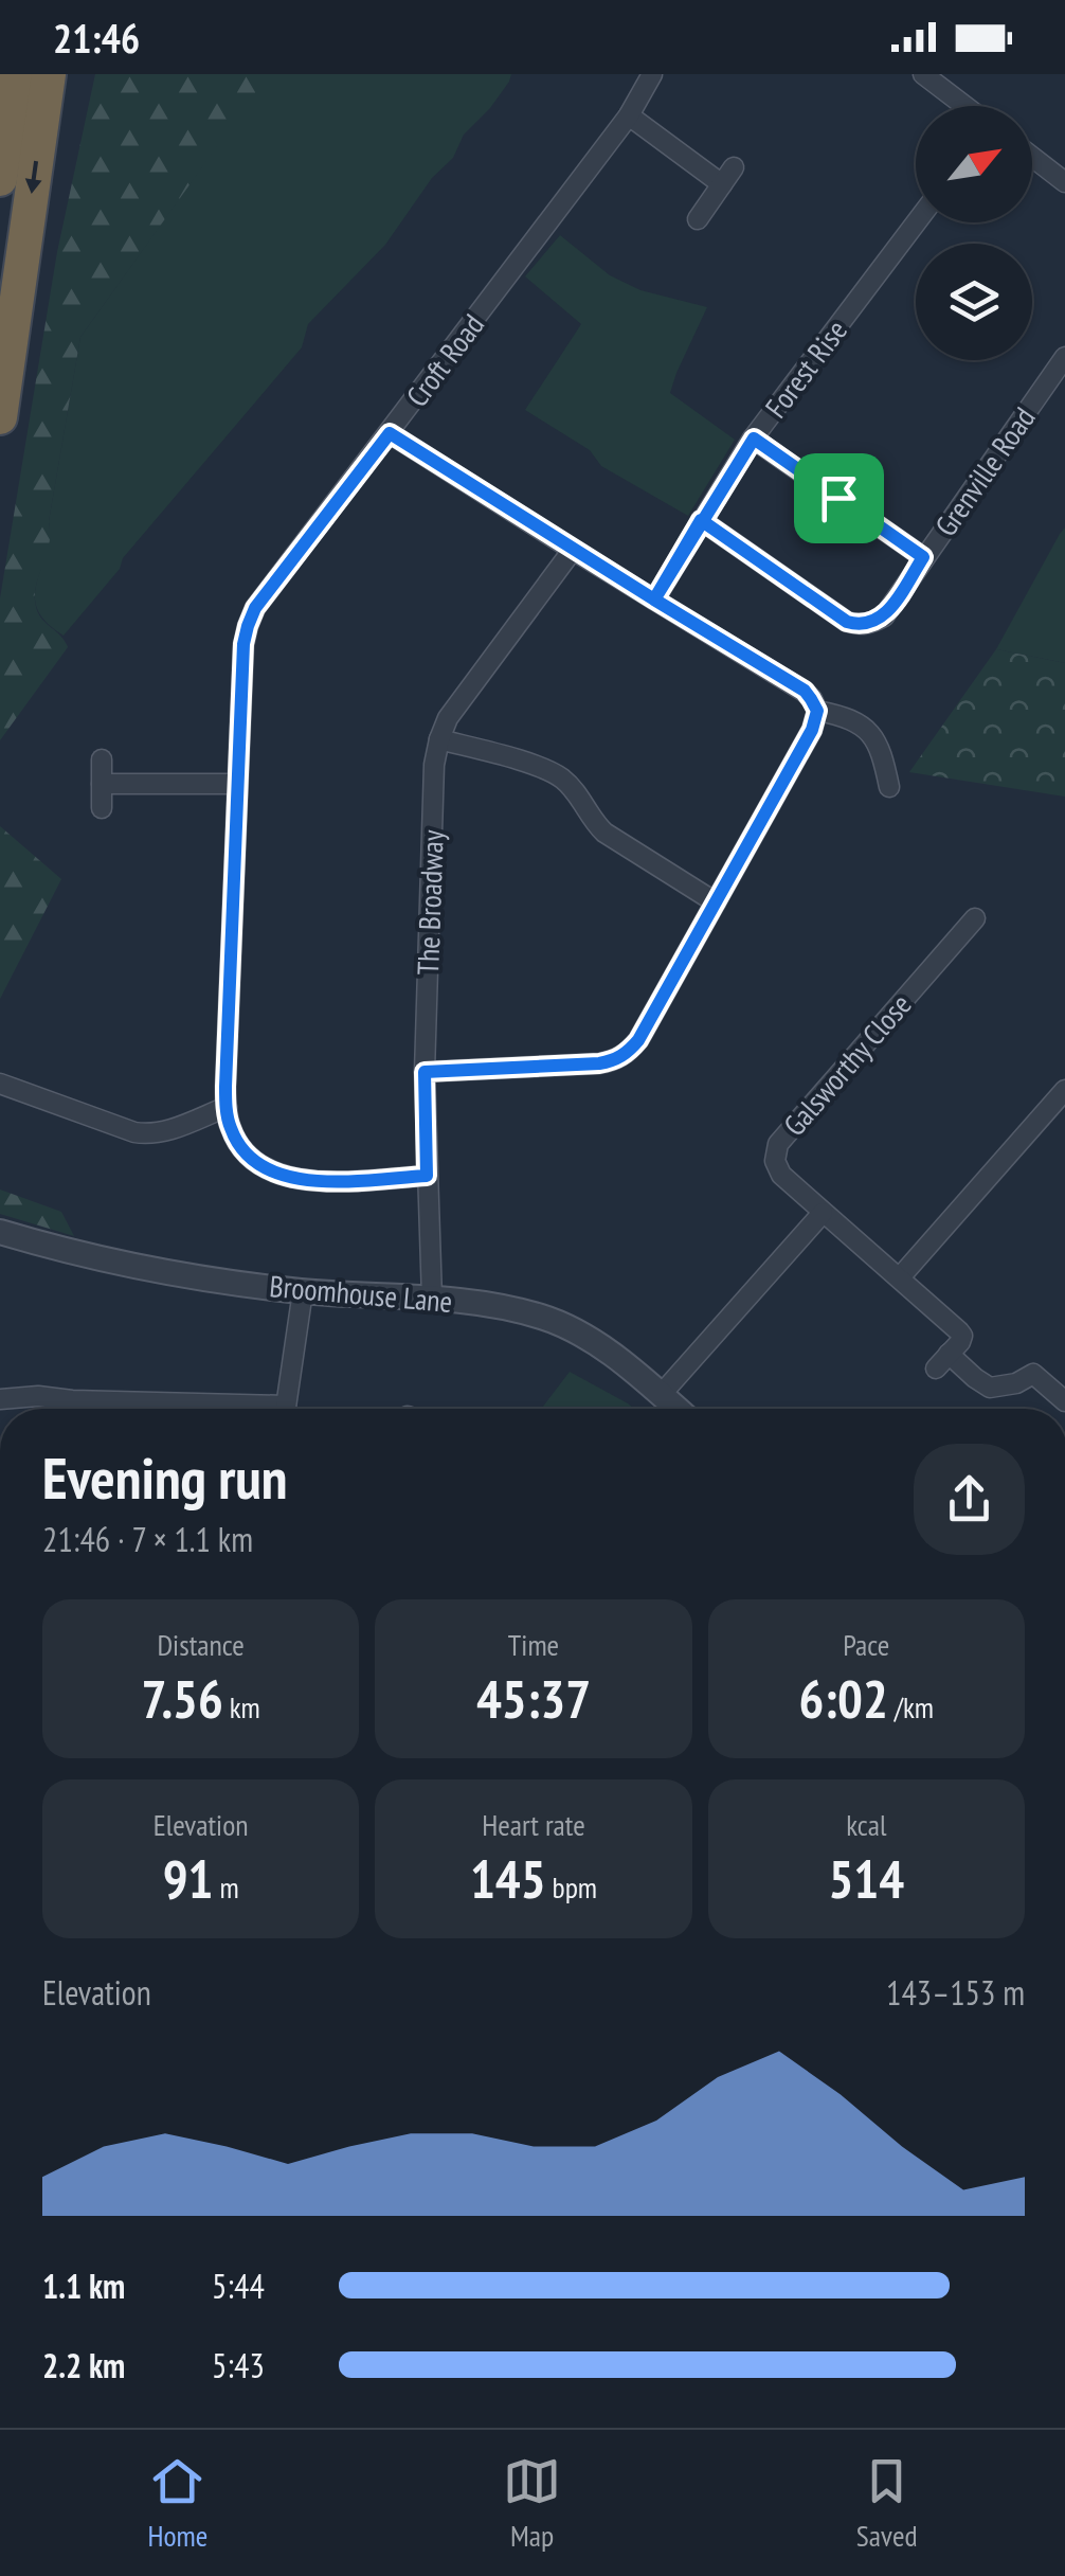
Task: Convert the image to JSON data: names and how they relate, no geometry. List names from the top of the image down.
{
  "streets": {
    "street": [
      "Croft Road",
      "Forest Rise",
      "Grenville Road",
      "The Broadway",
      "Galsworthy Close",
      "Broomhouse Lane"
    ]
  },
  "crossings": [
    ["Croft Road", "The Broadway"],
    ["Forest Rise", "Grenville Road"],
    ["The Broadway", "Broomhouse Lane"]
  ],
  "north": "top right",
  "page": {
    "status": "21:46",
    "heading": ["Evening run", "21:46 · 7 × 1.1 km"],
    "stats": [
      ["Distance", "7.56 km"],
      ["Time", "45:37"],
      ["Pace", "6:02 /km"],
      ["Elevation", "91 m"],
      ["Heart rate", "145 bpm"],
      ["kcal", "514"]
    ],
    "chart": ["Elevation", "143–153 m"],
    "list": [
      {
        "name": "1.1 km",
        "note": "5:44"
      },
      {
        "name": "2.2 km",
        "note": "5:43"
      }
    ],
    "tabs": ["Home", "Map", "Saved"]
  }
}
